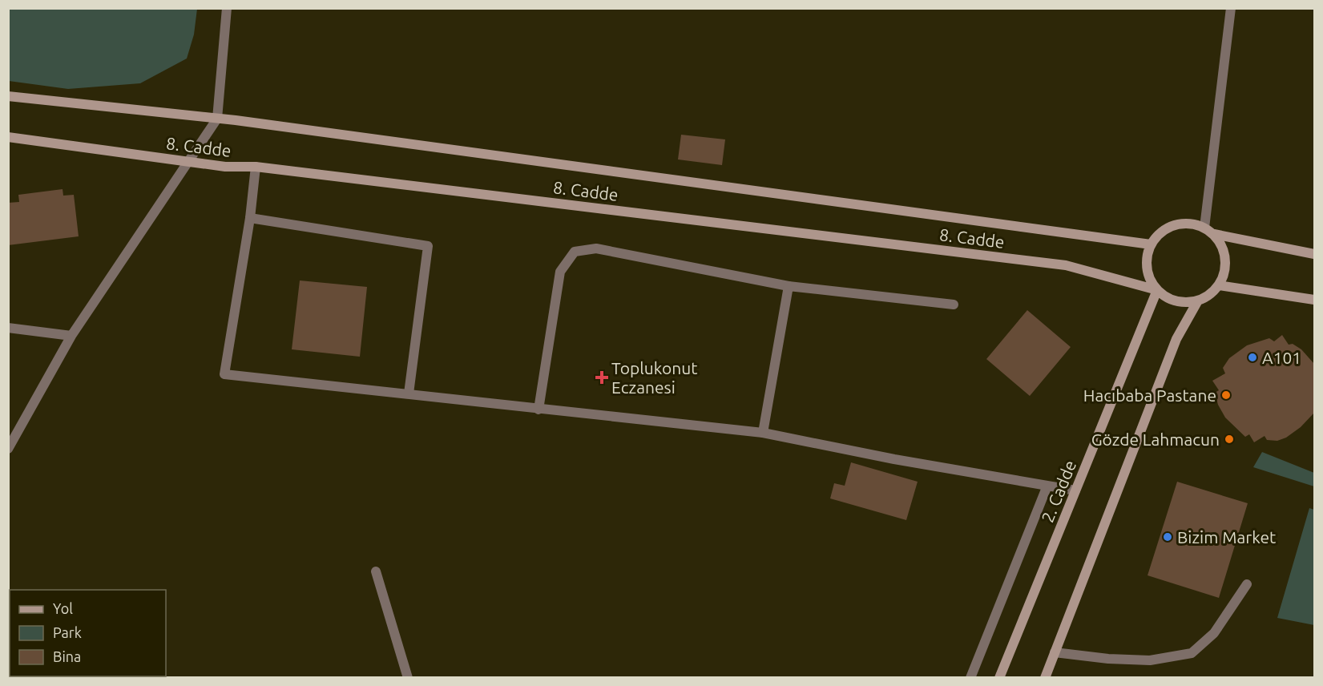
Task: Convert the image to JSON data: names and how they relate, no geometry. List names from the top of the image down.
{
  "streets": {
    "street": ["8. Cadde", "2. Cadde"]
  },
  "crossings": [
    ["8. Cadde", "2. Cadde"]
  ],
  "places": {
    "other": [
      "A101",
      "Hacıbaba Pastane",
      "Gözde Lahmacun",
      "Bizim Market"
    ],
    "health": ["Toplukonut Eczanesi"]
  },
  "legend": ["Yol", "Park", "Bina"]
}
